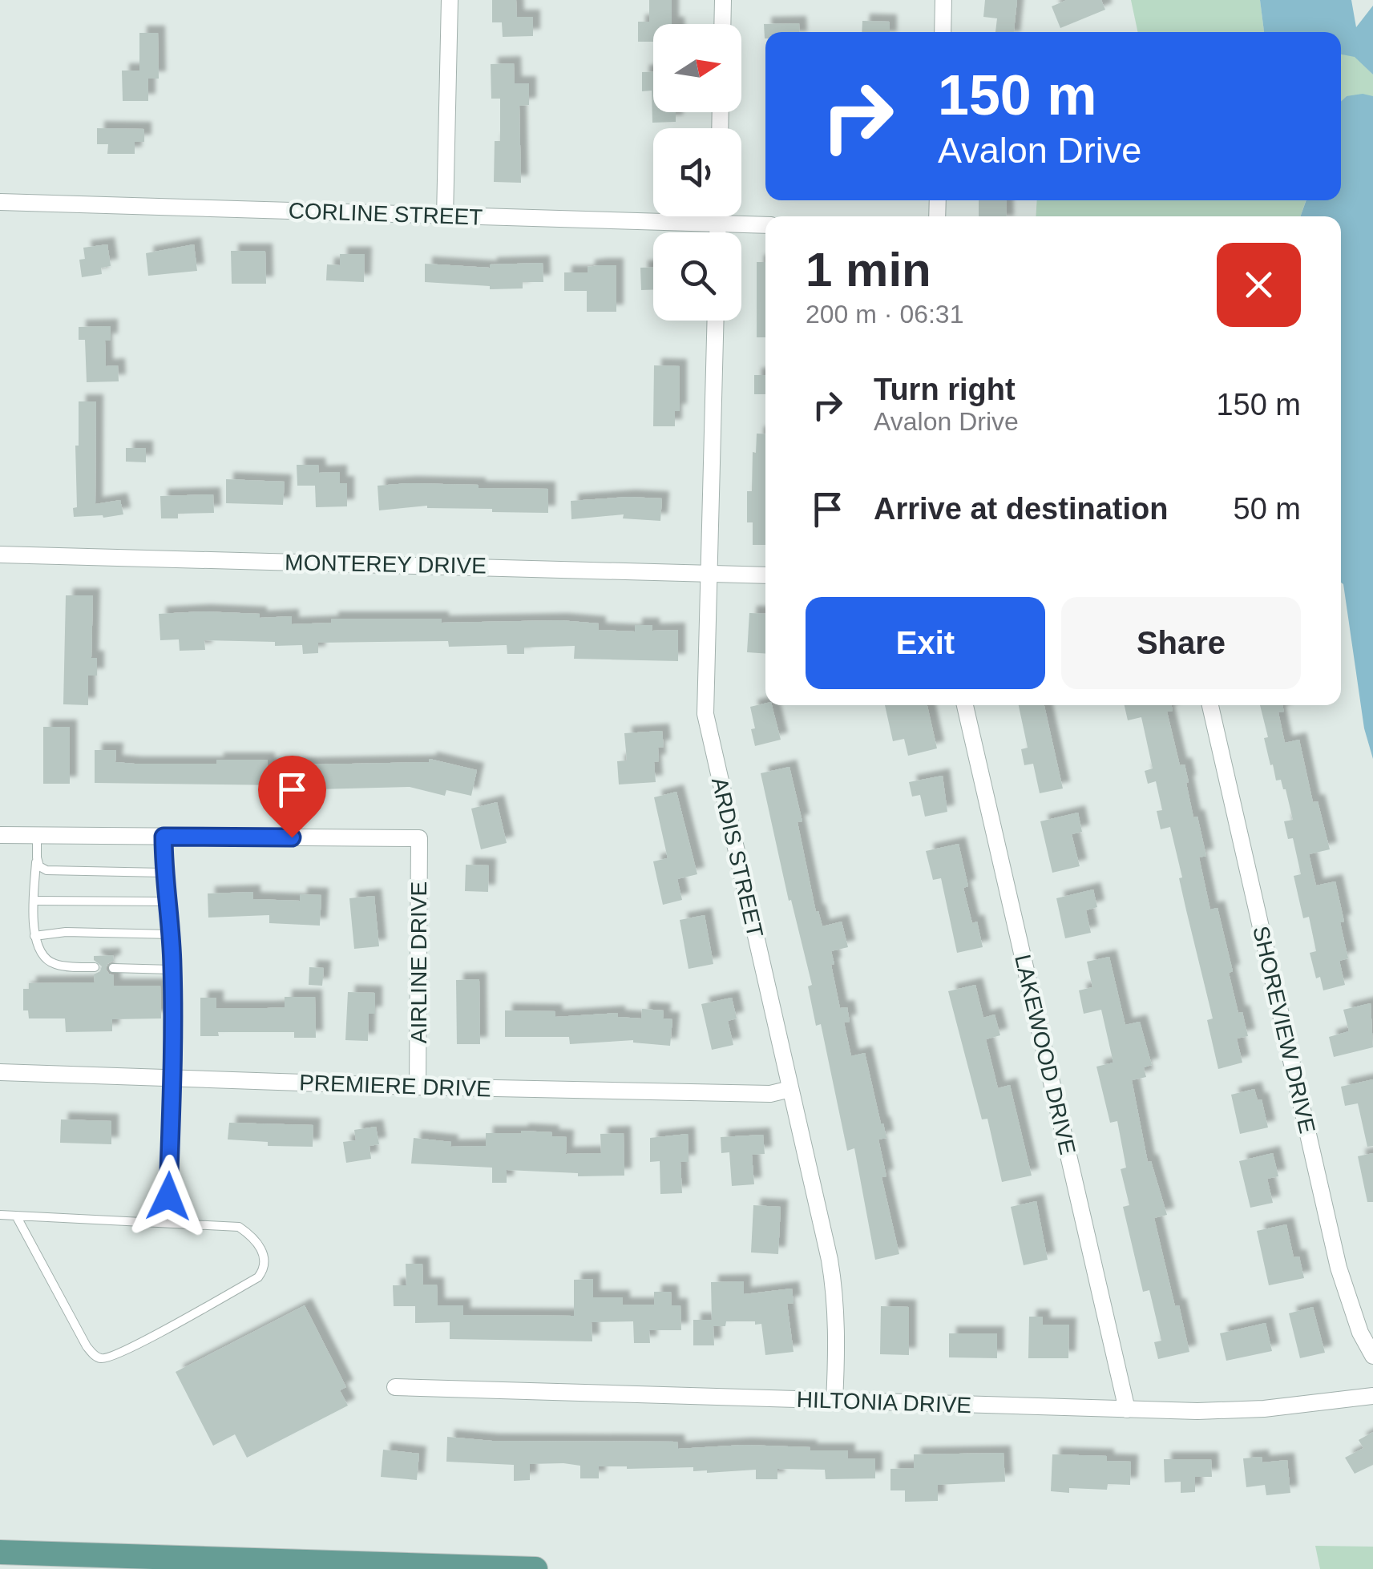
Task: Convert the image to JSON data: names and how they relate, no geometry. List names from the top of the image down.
{
  "streets": {
    "street": [
      "CORLINE STREET",
      "MONTEREY DRIVE",
      "ARDIS STREET",
      "AIRLINE DRIVE",
      "SHOREVIEW DRIVE",
      "LAKEWOOD DRIVE",
      "PREMIERE DRIVE",
      "HILTONIA DRIVE"
    ]
  },
  "crossings": [
    ["MONTEREY DRIVE", "ARDIS STREET"],
    ["ARDIS STREET", "PREMIERE DRIVE"],
    ["ARDIS STREET", "HILTONIA DRIVE"],
    ["AIRLINE DRIVE", "PREMIERE DRIVE"],
    ["LAKEWOOD DRIVE", "HILTONIA DRIVE"]
  ],
  "north": "right",
  "page": {
    "turn": ["150 m", "Avalon Drive"],
    "heading": ["1 min", "200 m · 06:31"],
    "list": [
      {
        "name": "Turn right",
        "note": "Avalon Drive",
        "value": "150 m"
      },
      {
        "name": "Arrive at destination",
        "value": "50 m"
      }
    ],
    "buttons": ["Exit", "Share"]
  }
}
